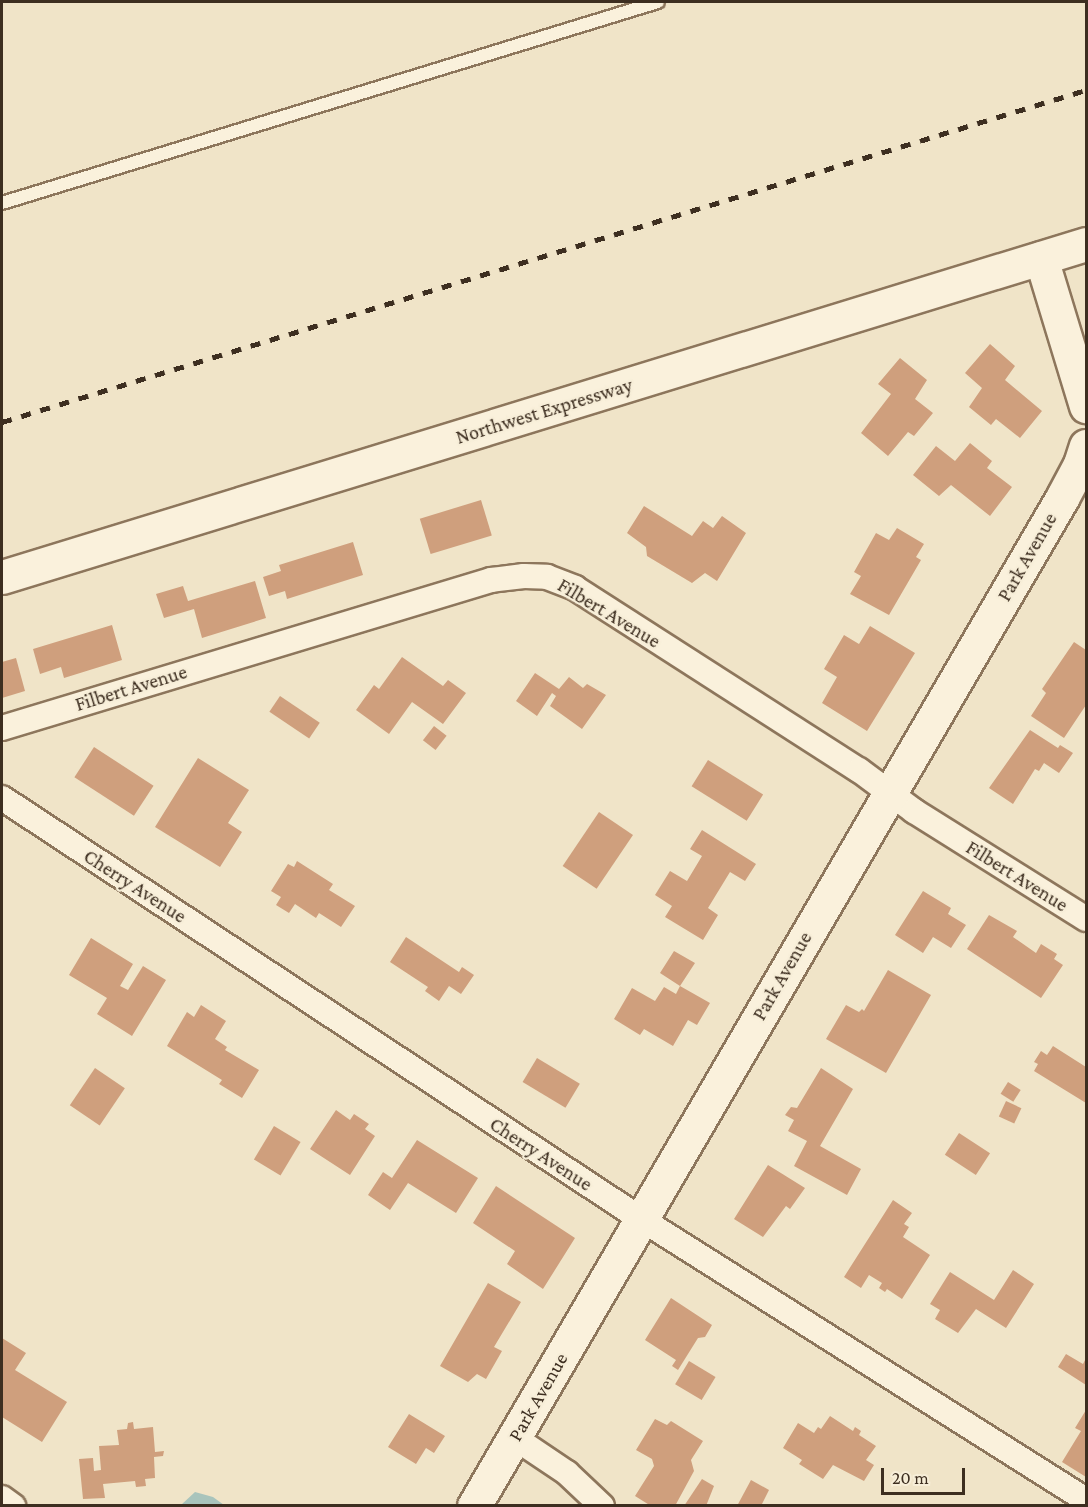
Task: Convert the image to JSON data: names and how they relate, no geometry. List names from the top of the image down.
{
  "streets": {
    "street": [
      "Northwest Expressway",
      "Park Avenue",
      "Filbert Avenue",
      "Cherry Avenue"
    ]
  },
  "crossings": [
    ["Park Avenue", "Filbert Avenue"],
    ["Park Avenue", "Cherry Avenue"]
  ],
  "scale_bar": "20 m"
}
